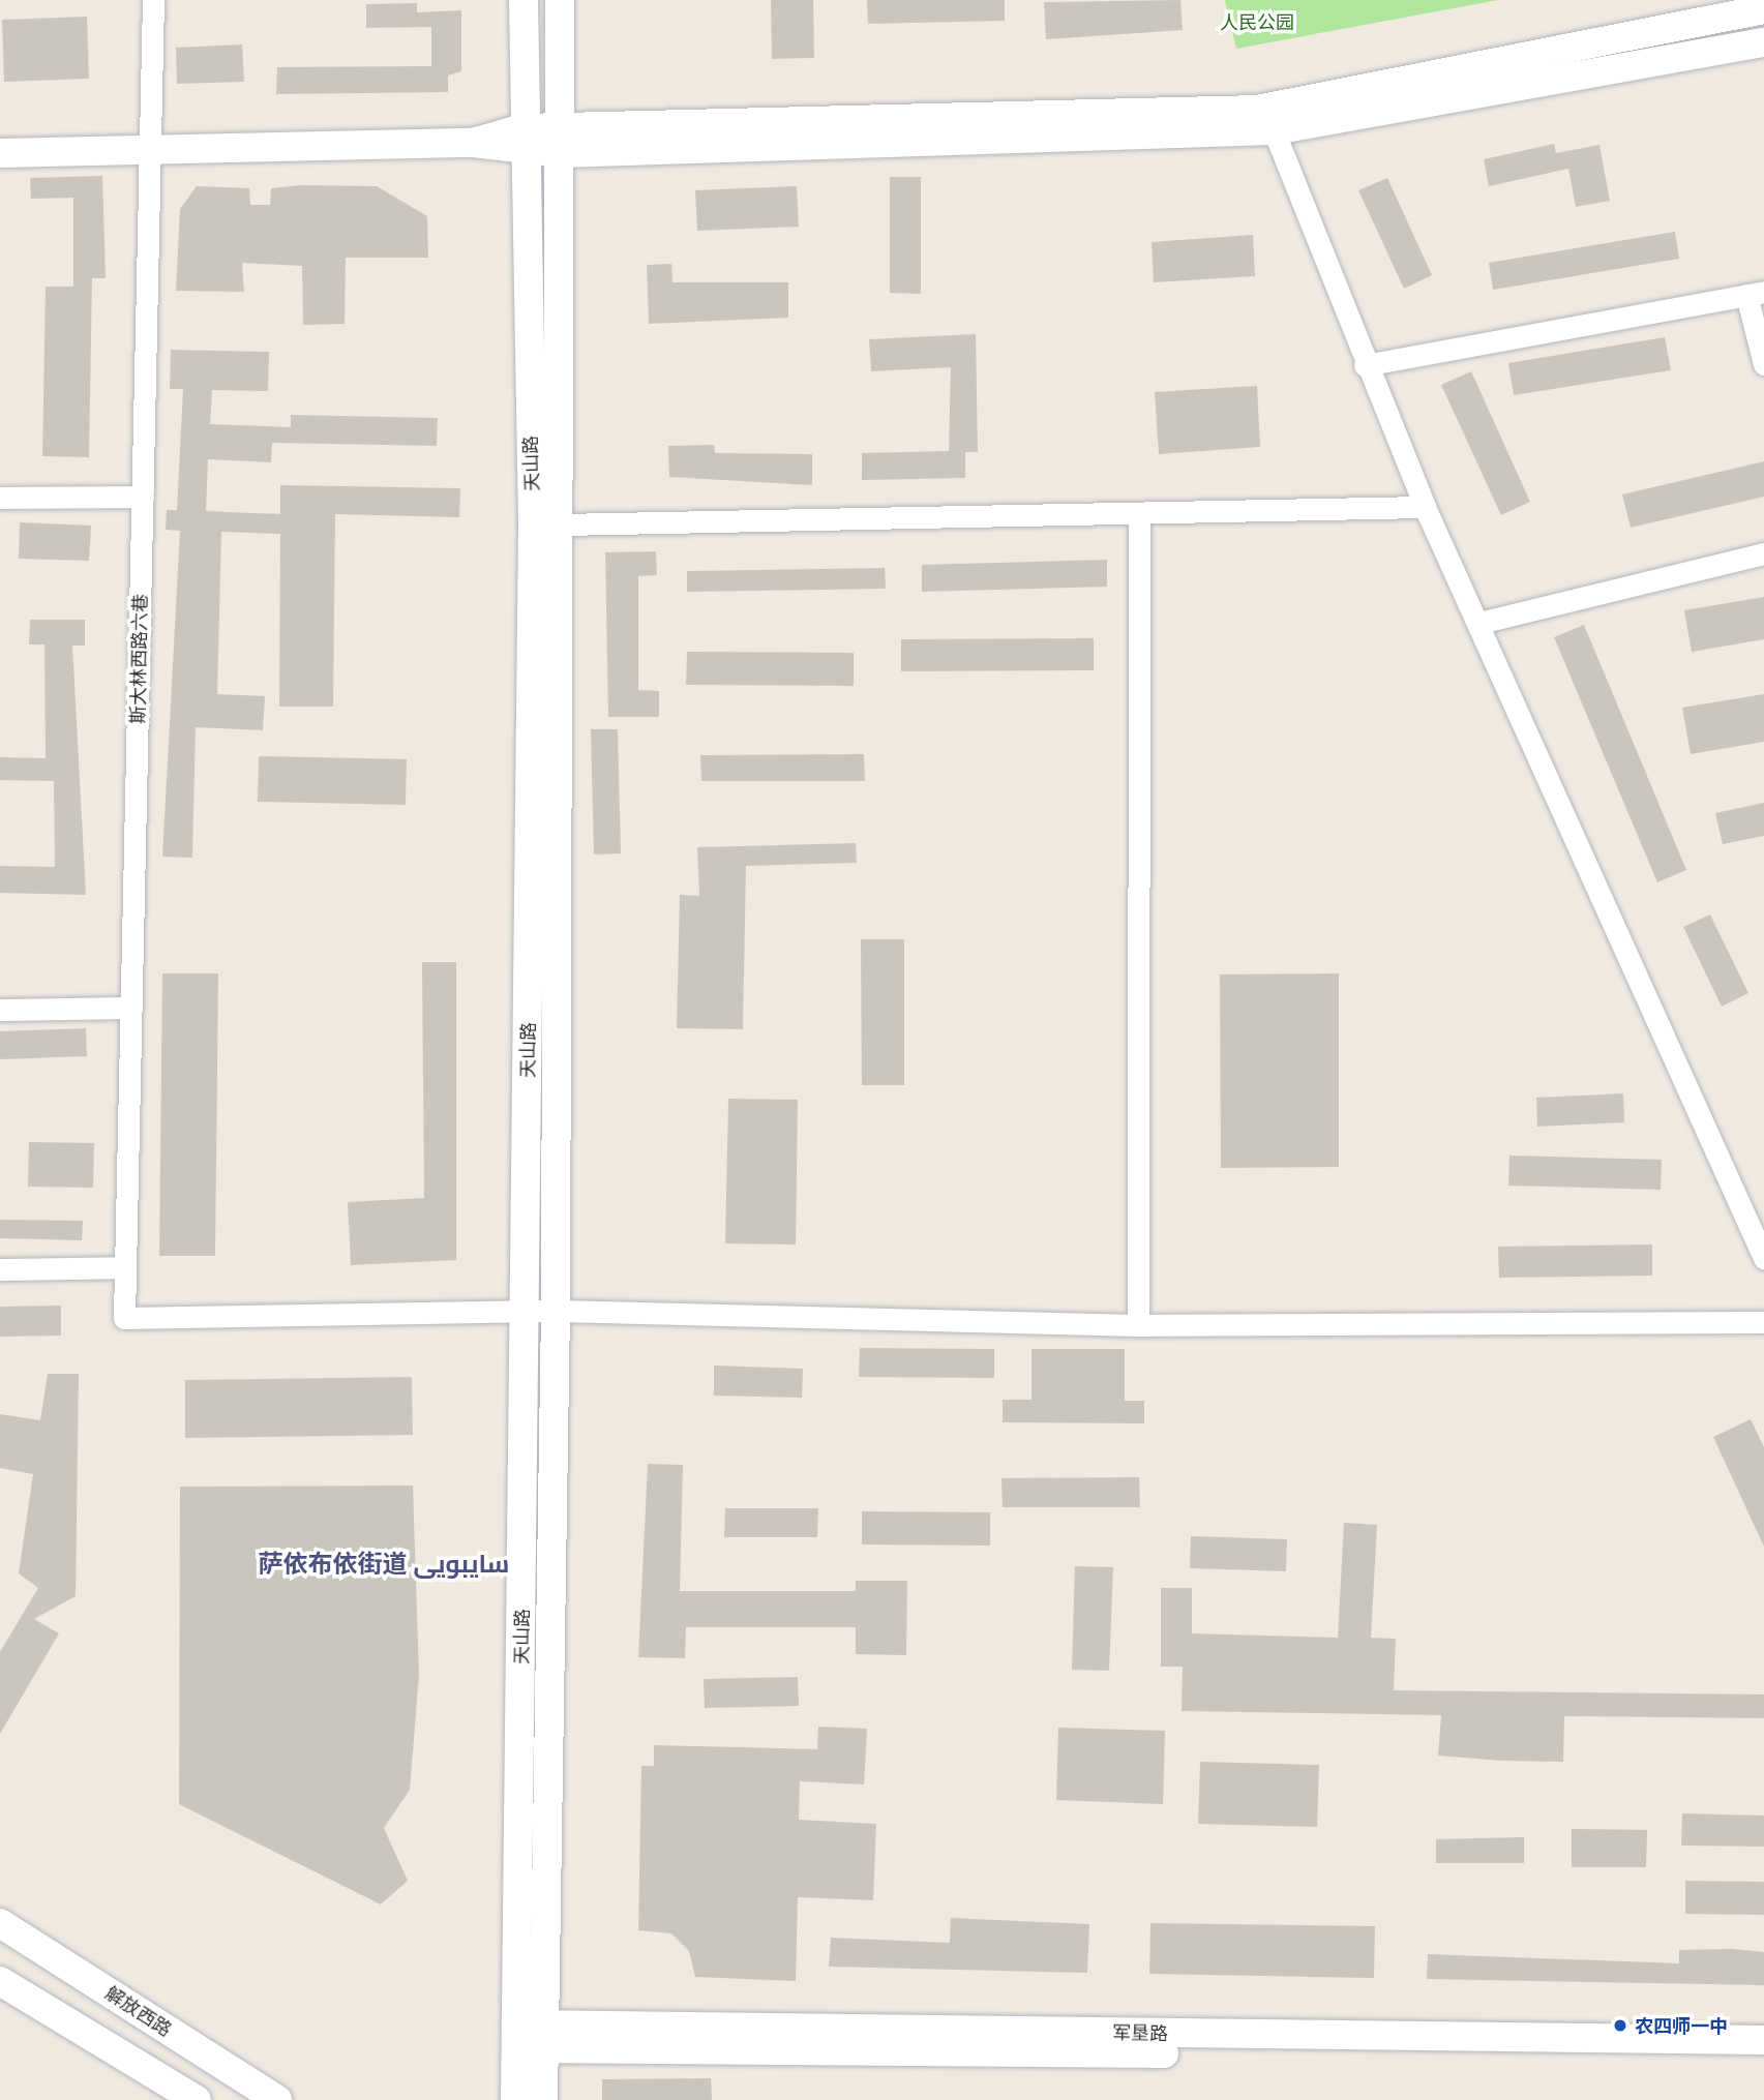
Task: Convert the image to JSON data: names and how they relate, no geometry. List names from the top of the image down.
{
  "streets": {
    "main road": ["天山路", "解放西路", "军垦路"],
    "street": ["斯大林西路六巷"]
  },
  "crossings": [
    ["天山路", "斯大林西路六巷"],
    ["天山路", "军垦路"]
  ],
  "districts": ["萨依布依街道 سايبويى"],
  "parks": ["人民公园"],
  "places": ["农四师一中"]
}
